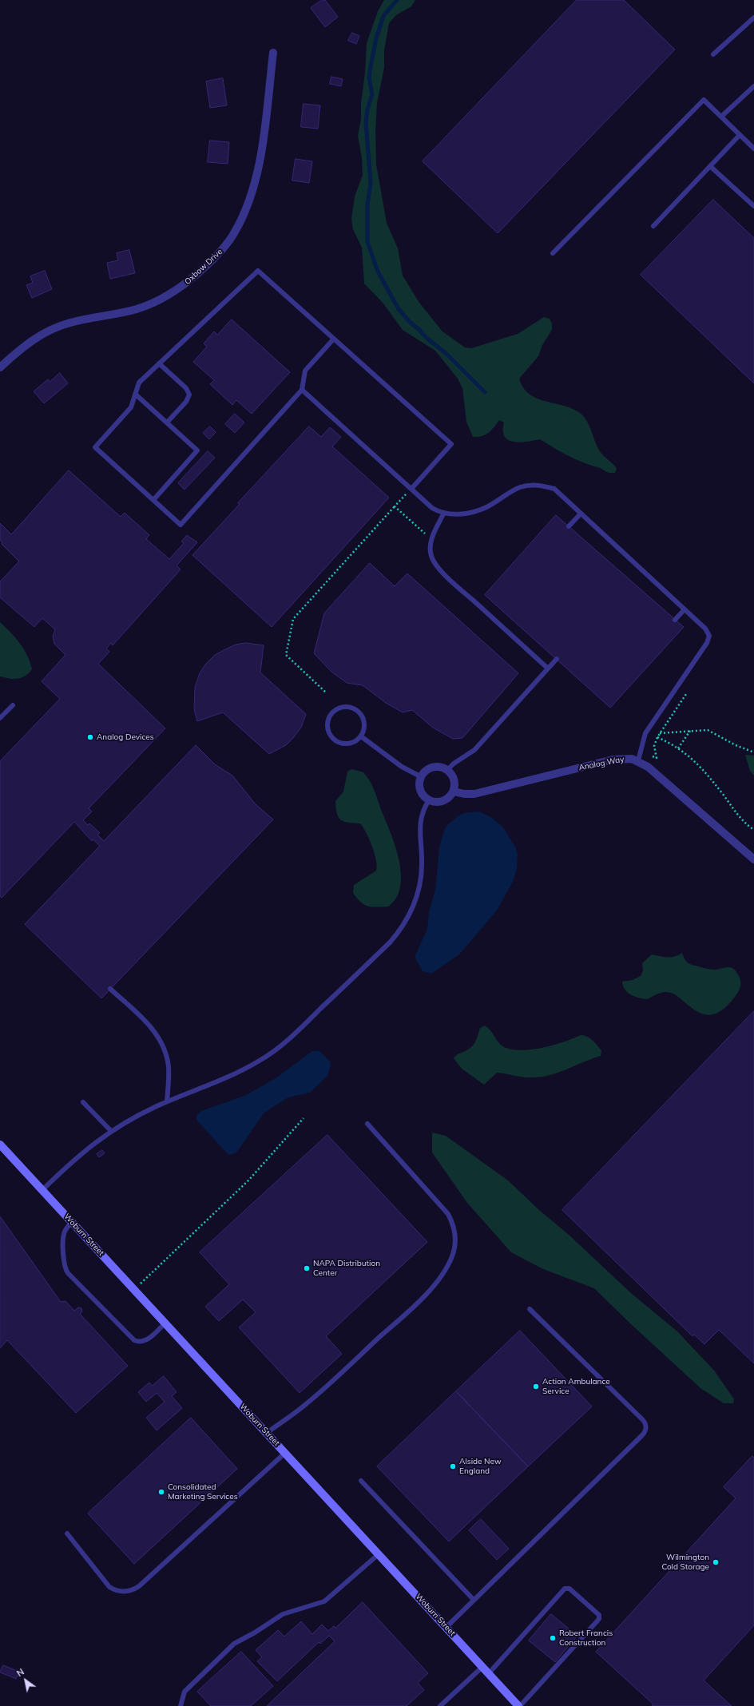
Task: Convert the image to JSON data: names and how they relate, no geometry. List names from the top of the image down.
{
  "streets": {
    "street": ["Oxbow Drive", "Analog Way", "Woburn Street"]
  },
  "places": [
    "Analog Devices",
    "NAPA Distribution Center",
    "Action Ambulance Service",
    "Alside New England",
    "Consolidated Marketing Services",
    "Wilmington Cold Storage",
    "Robert Francis Construction"
  ],
  "north": "top left"
}
